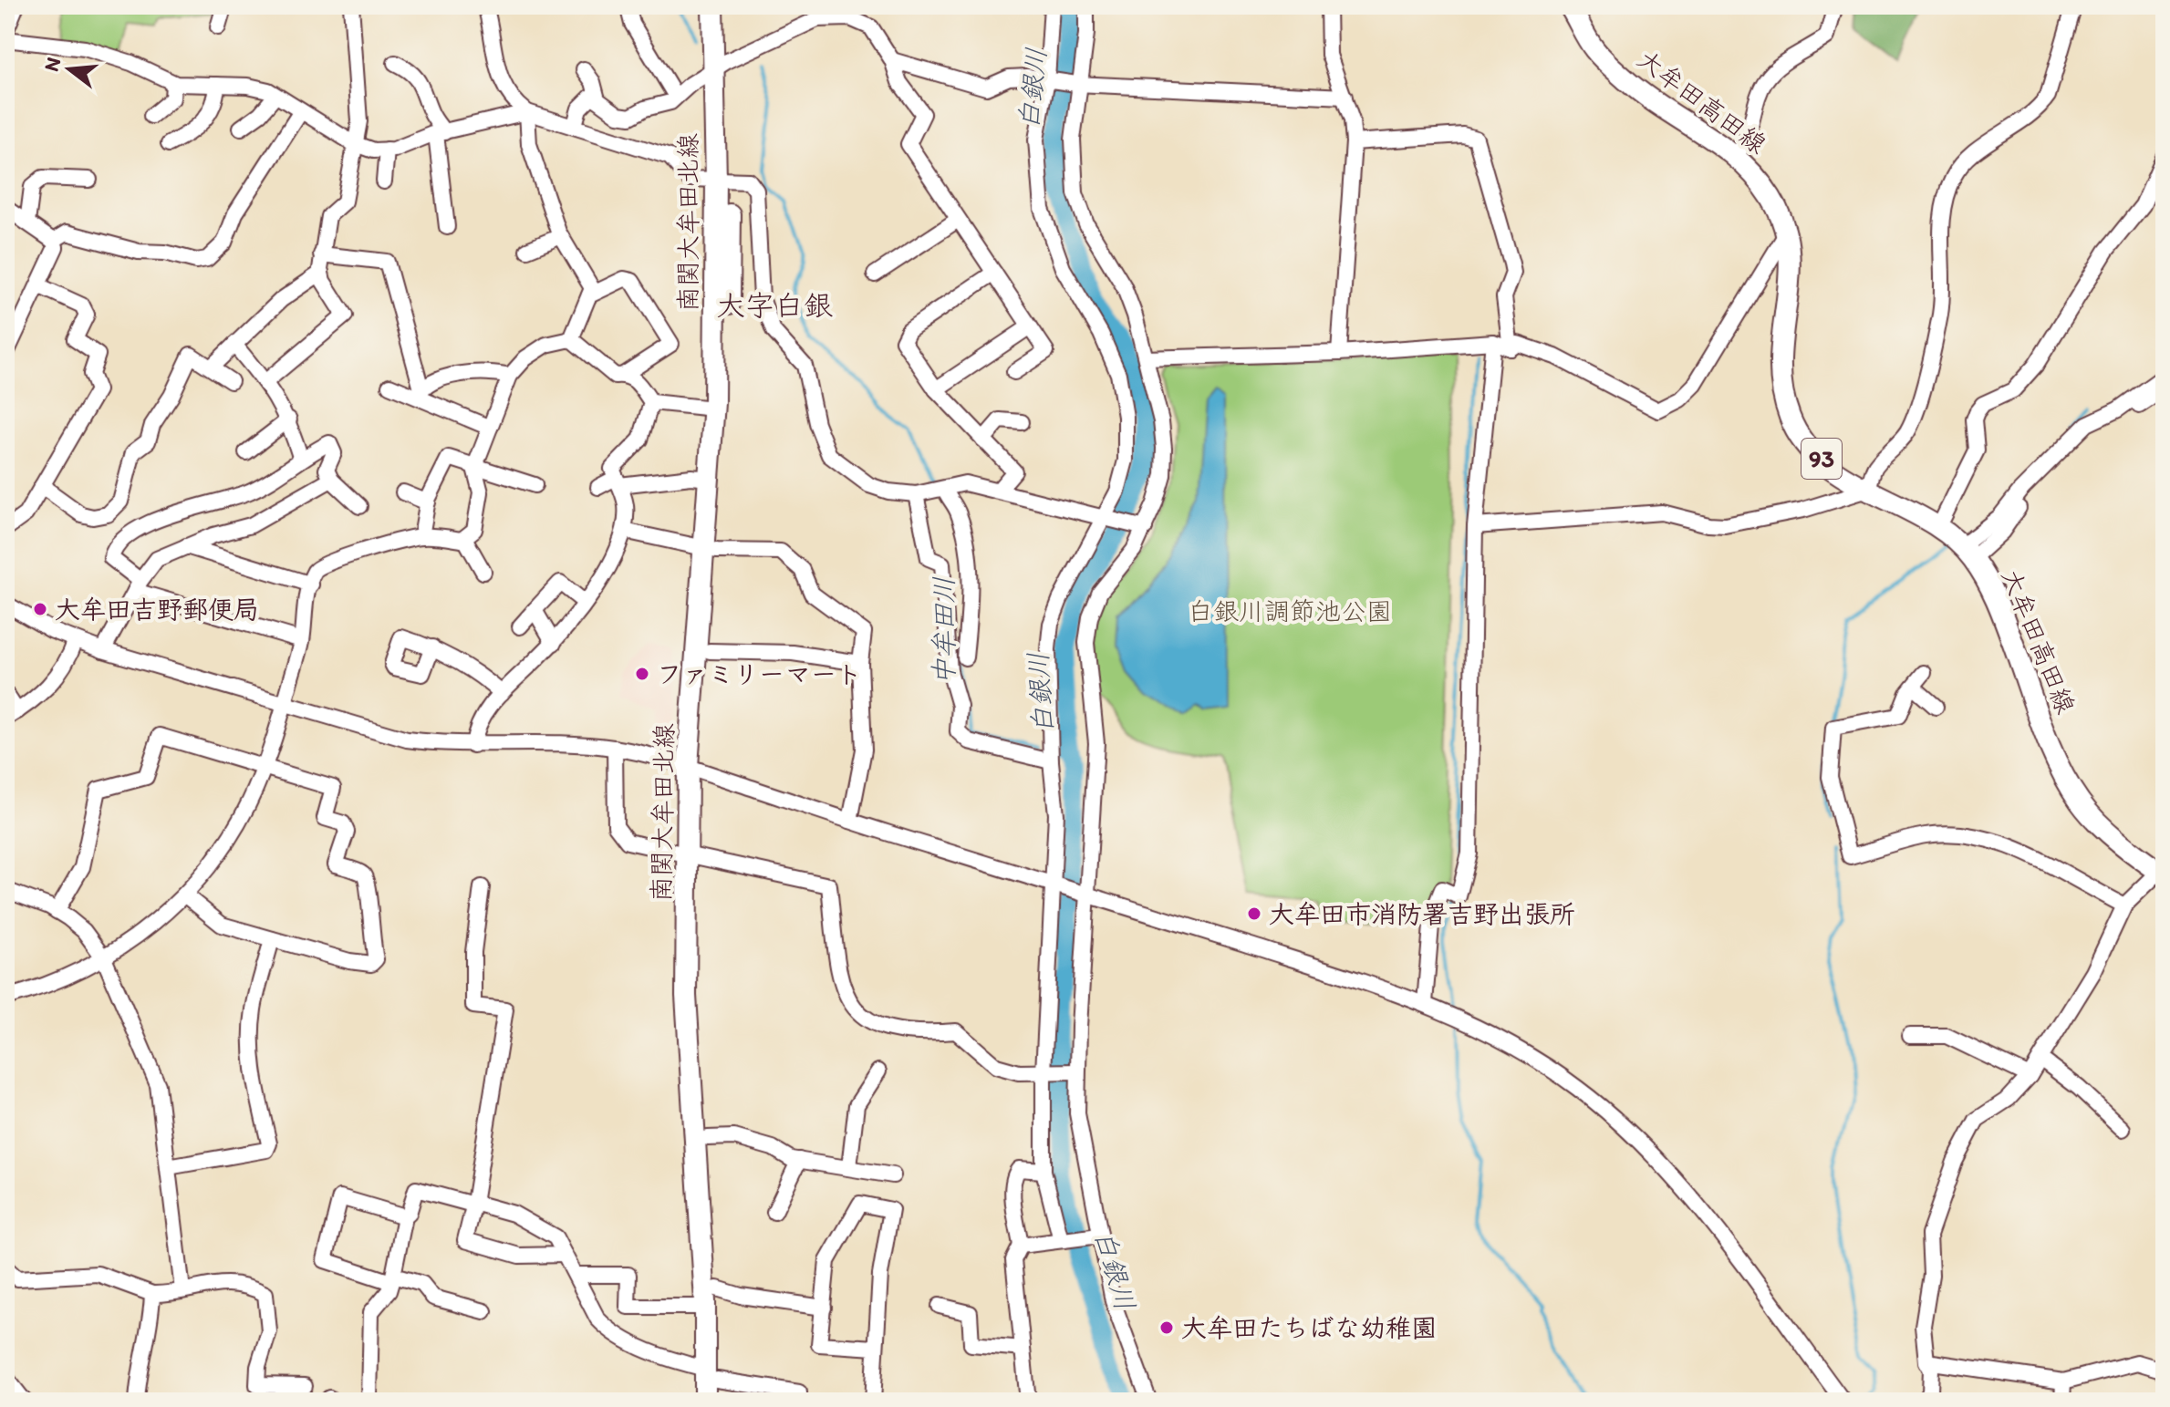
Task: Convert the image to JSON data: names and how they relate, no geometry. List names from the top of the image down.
{
  "streets": {
    "main road": ["大牟田高田線", "南関大牟田北線", "93"]
  },
  "districts": ["大字白銀"],
  "water": ["白銀川", "中牟田川"],
  "parks": ["白銀川調節池公園"],
  "places": [
    "大牟田吉野郵便局",
    "ファミリーマート",
    "大牟田市消防署吉野出張所",
    "大牟田たちばな幼稚園"
  ],
  "north": "left"
}
